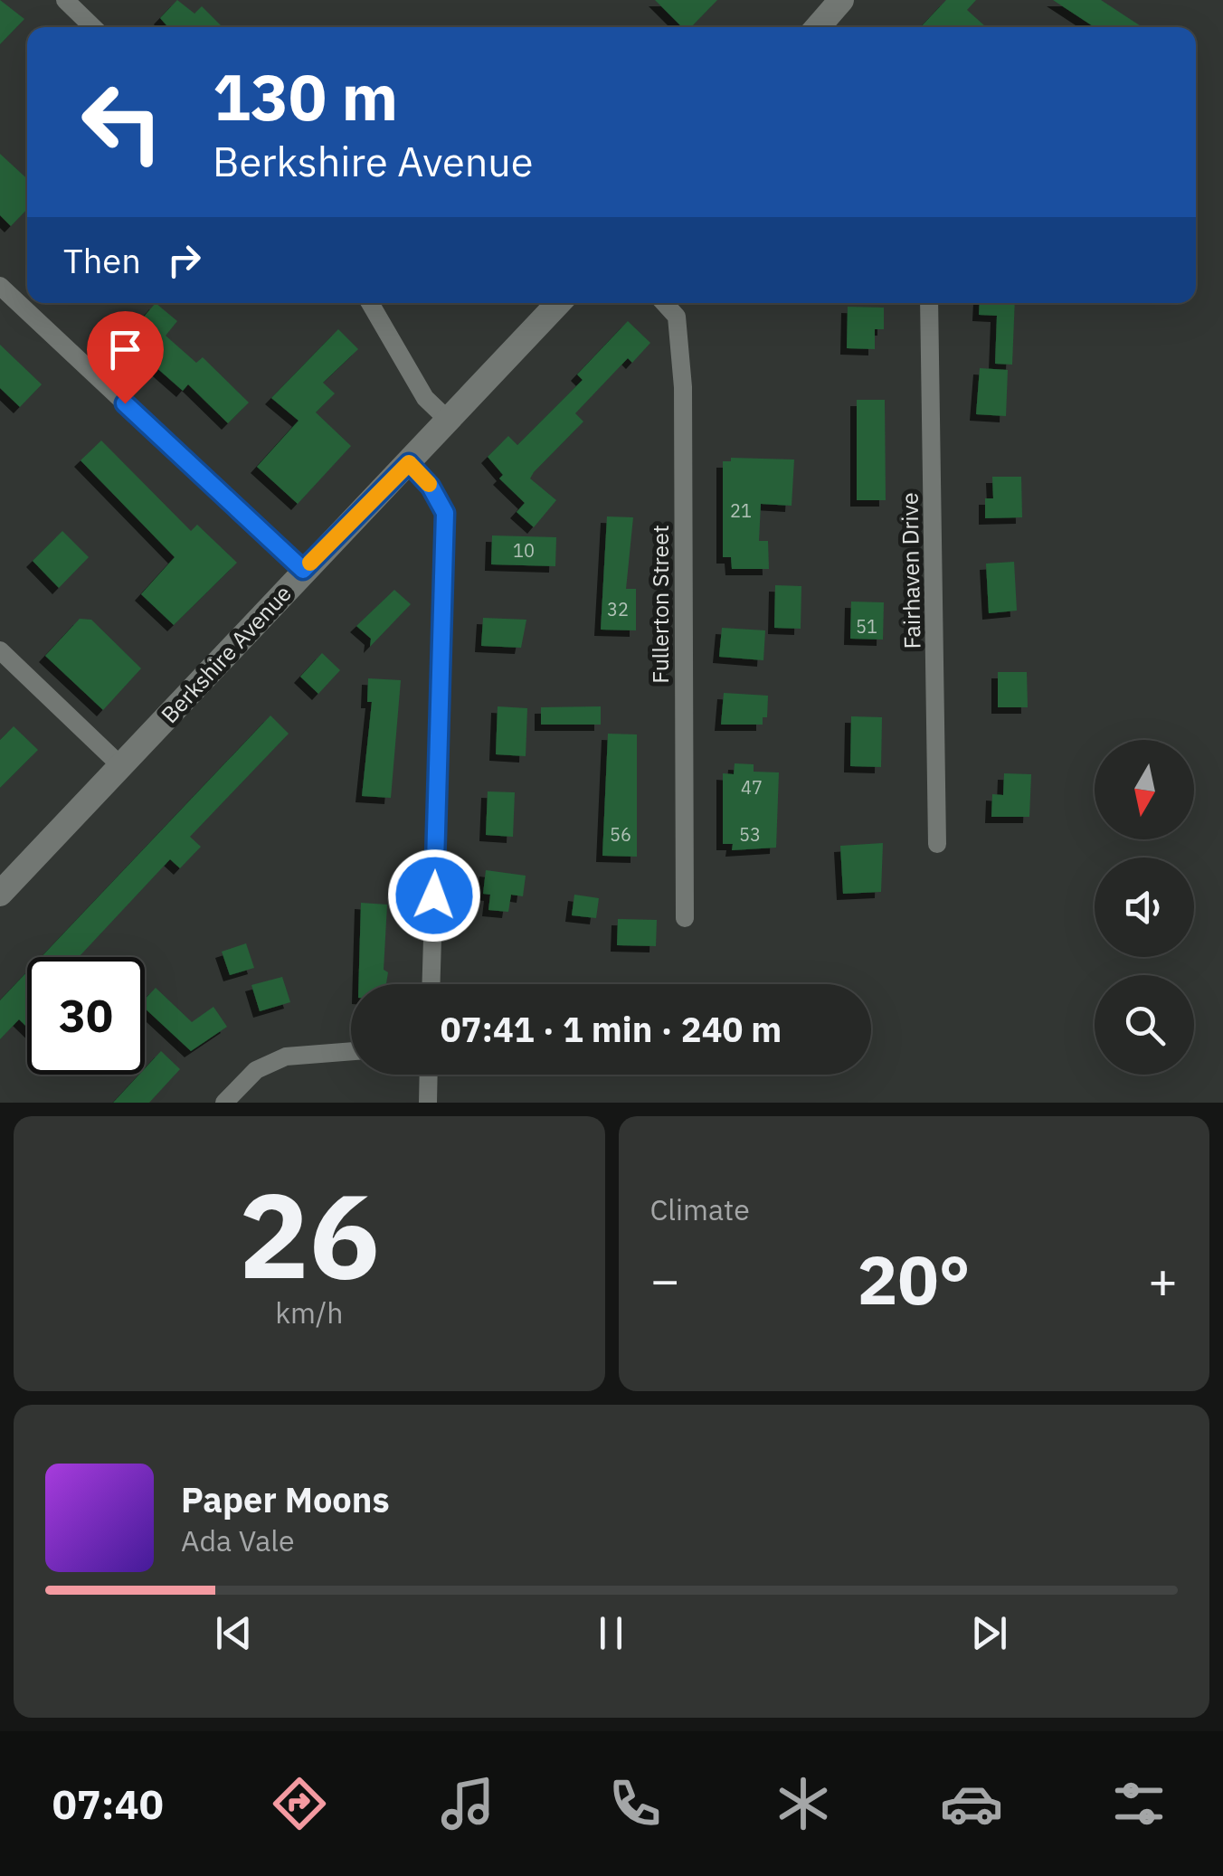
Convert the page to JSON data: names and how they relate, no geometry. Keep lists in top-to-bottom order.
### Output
{
  "streets": {
    "main road": ["Berkshire Avenue"],
    "street": ["Fairhaven Drive", "Fullerton Street"]
  },
  "house_numbers": [
    "21",
    "10",
    "32",
    "51",
    "47",
    "56",
    "53"
  ],
  "north": "bottom",
  "page": {
    "turn": ["130 m", "Berkshire Avenue"],
    "then": "Then",
    "limit": "30",
    "trip": "07:41 · 1 min · 240 m",
    "tile": [
      ["26", "km/h"],
      "Climate"
    ],
    "heat": ["−", "20°", "+"],
    "song": ["Paper Moons", "Ada Vale"],
    "tabs": "07:40"
  }
}
